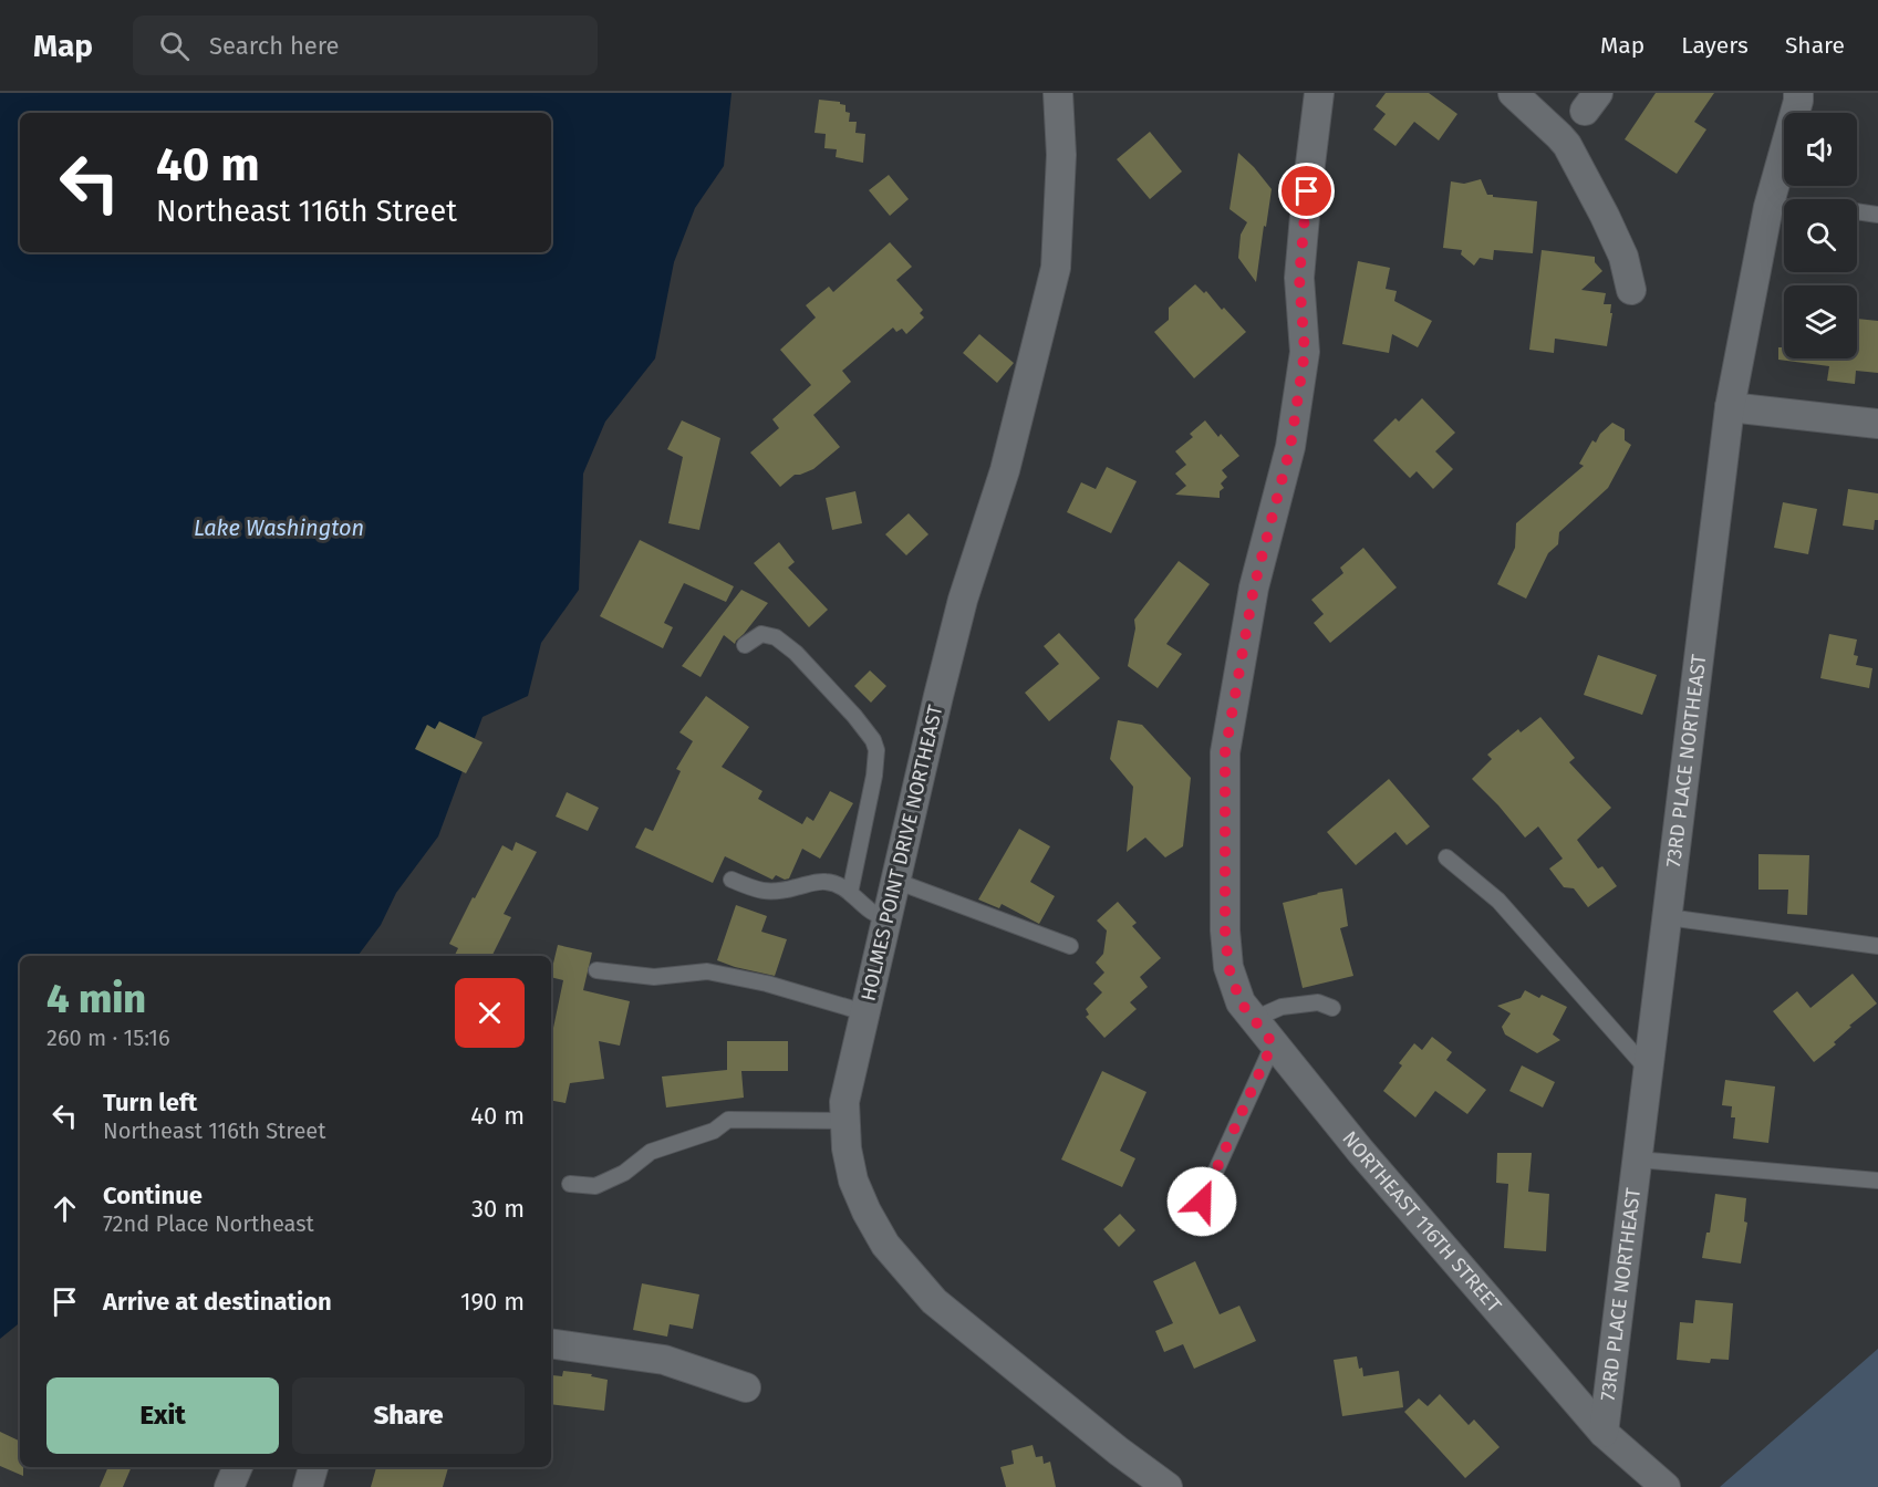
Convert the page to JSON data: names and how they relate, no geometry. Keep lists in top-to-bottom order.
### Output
{
  "streets": {
    "street": ["73RD PLACE NORTHEAST", "HOLMES POINT DRIVE NORTHEAST", "NORTHEAST 116TH STREET"]
  },
  "crossings": [
    ["73RD PLACE NORTHEAST", "NORTHEAST 116TH STREET"]
  ],
  "water": ["Lake Washington"],
  "page": {
    "header": "Map",
    "search": "Search here",
    "nav": ["Map", "Layers", "Share"],
    "turn": ["40 m", "Northeast 116th Street"],
    "heading": ["4 min", "260 m · 15:16"],
    "list": [
      {
        "name": "Turn left",
        "note": "Northeast 116th Street",
        "value": "40 m"
      },
      {
        "name": "Continue",
        "note": "72nd Place Northeast",
        "value": "30 m"
      },
      {
        "name": "Arrive at destination",
        "value": "190 m"
      }
    ],
    "buttons": ["Exit", "Share"]
  }
}
